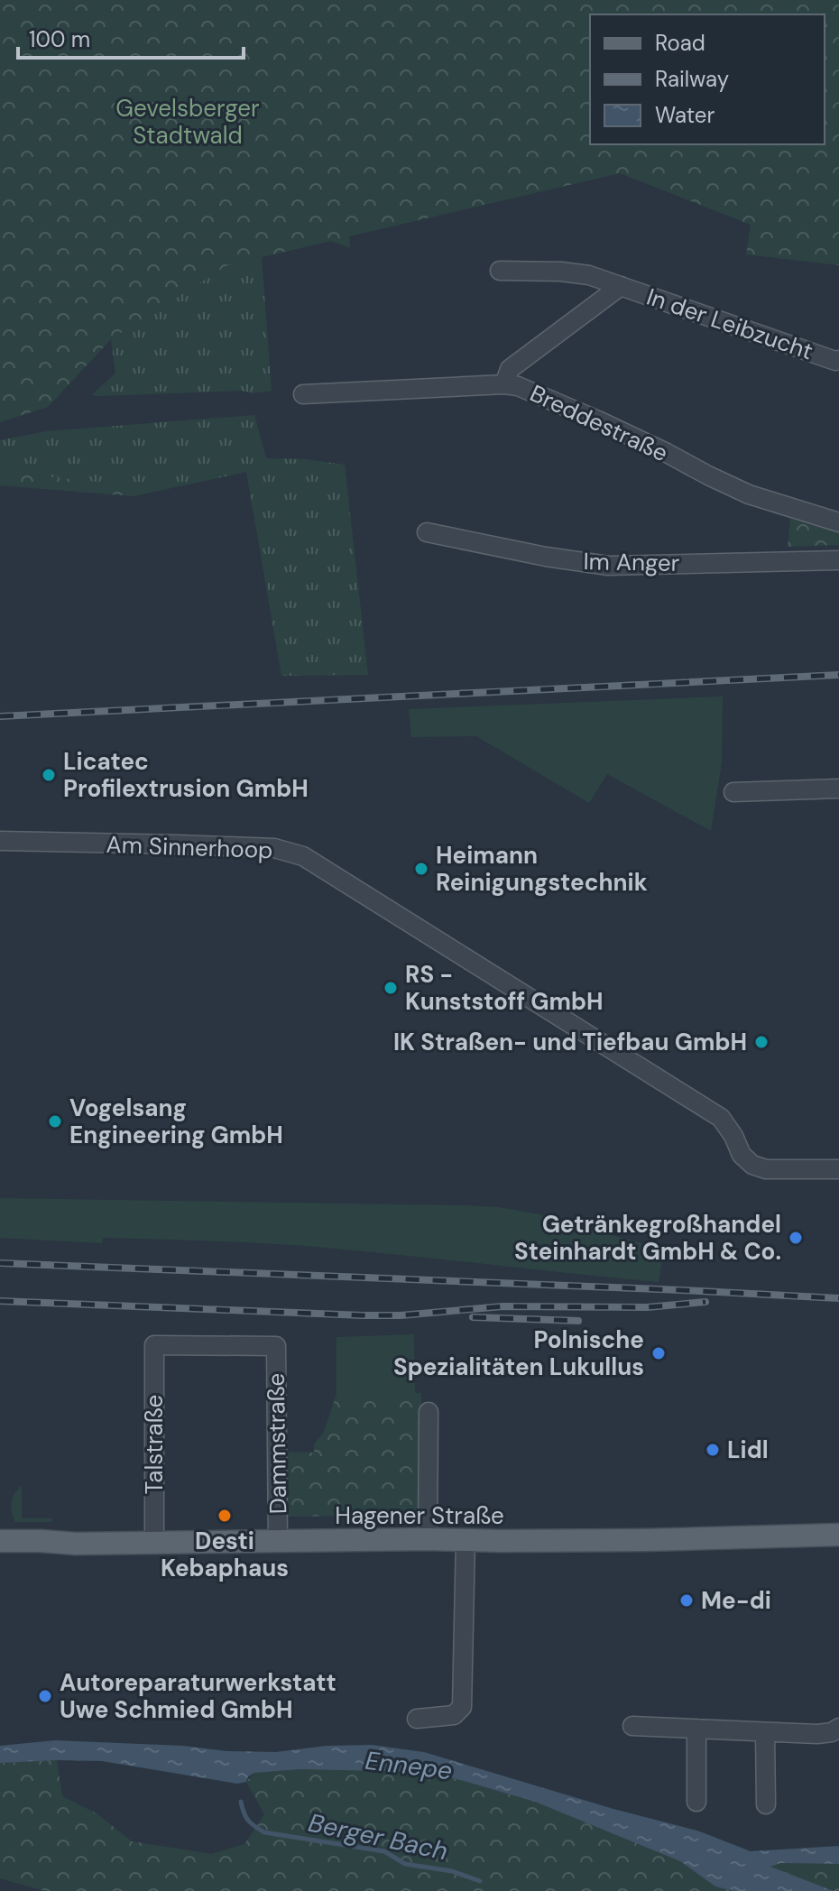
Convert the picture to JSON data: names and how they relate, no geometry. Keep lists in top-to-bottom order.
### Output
{
  "streets": {
    "main road": ["Hagener Straße"],
    "street": [
      "In der Leibzucht",
      "Breddestraße",
      "Im Anger",
      "Am Sinnerhoop",
      "Dammstraße",
      "Talstraße"
    ]
  },
  "crossings": [
    ["In der Leibzucht", "Breddestraße"],
    ["Dammstraße", "Talstraße"],
    ["Dammstraße", "Hagener Straße"],
    ["Talstraße", "Hagener Straße"]
  ],
  "water": ["Ennepe", "Berger Bach"],
  "parks": ["Gevelsberger Stadtwald"],
  "places": [
    "Licatec Profilextrusion GmbH",
    "Heimann Reinigungstechnik",
    "RS - Kunststoff GmbH",
    "IK Straßen- und Tiefbau GmbH",
    "Vogelsang Engineering GmbH",
    "Getränkegroßhandel Steinhardt GmbH & Co.",
    "Polnische Spezialitäten Lukullus",
    "Lidl",
    "Desti Kebaphaus",
    "Me-di",
    "Autoreparaturwerkstatt Uwe Schmied GmbH"
  ],
  "legend": ["Road", "Railway", "Water"],
  "scale_bar": "100 m"
}
